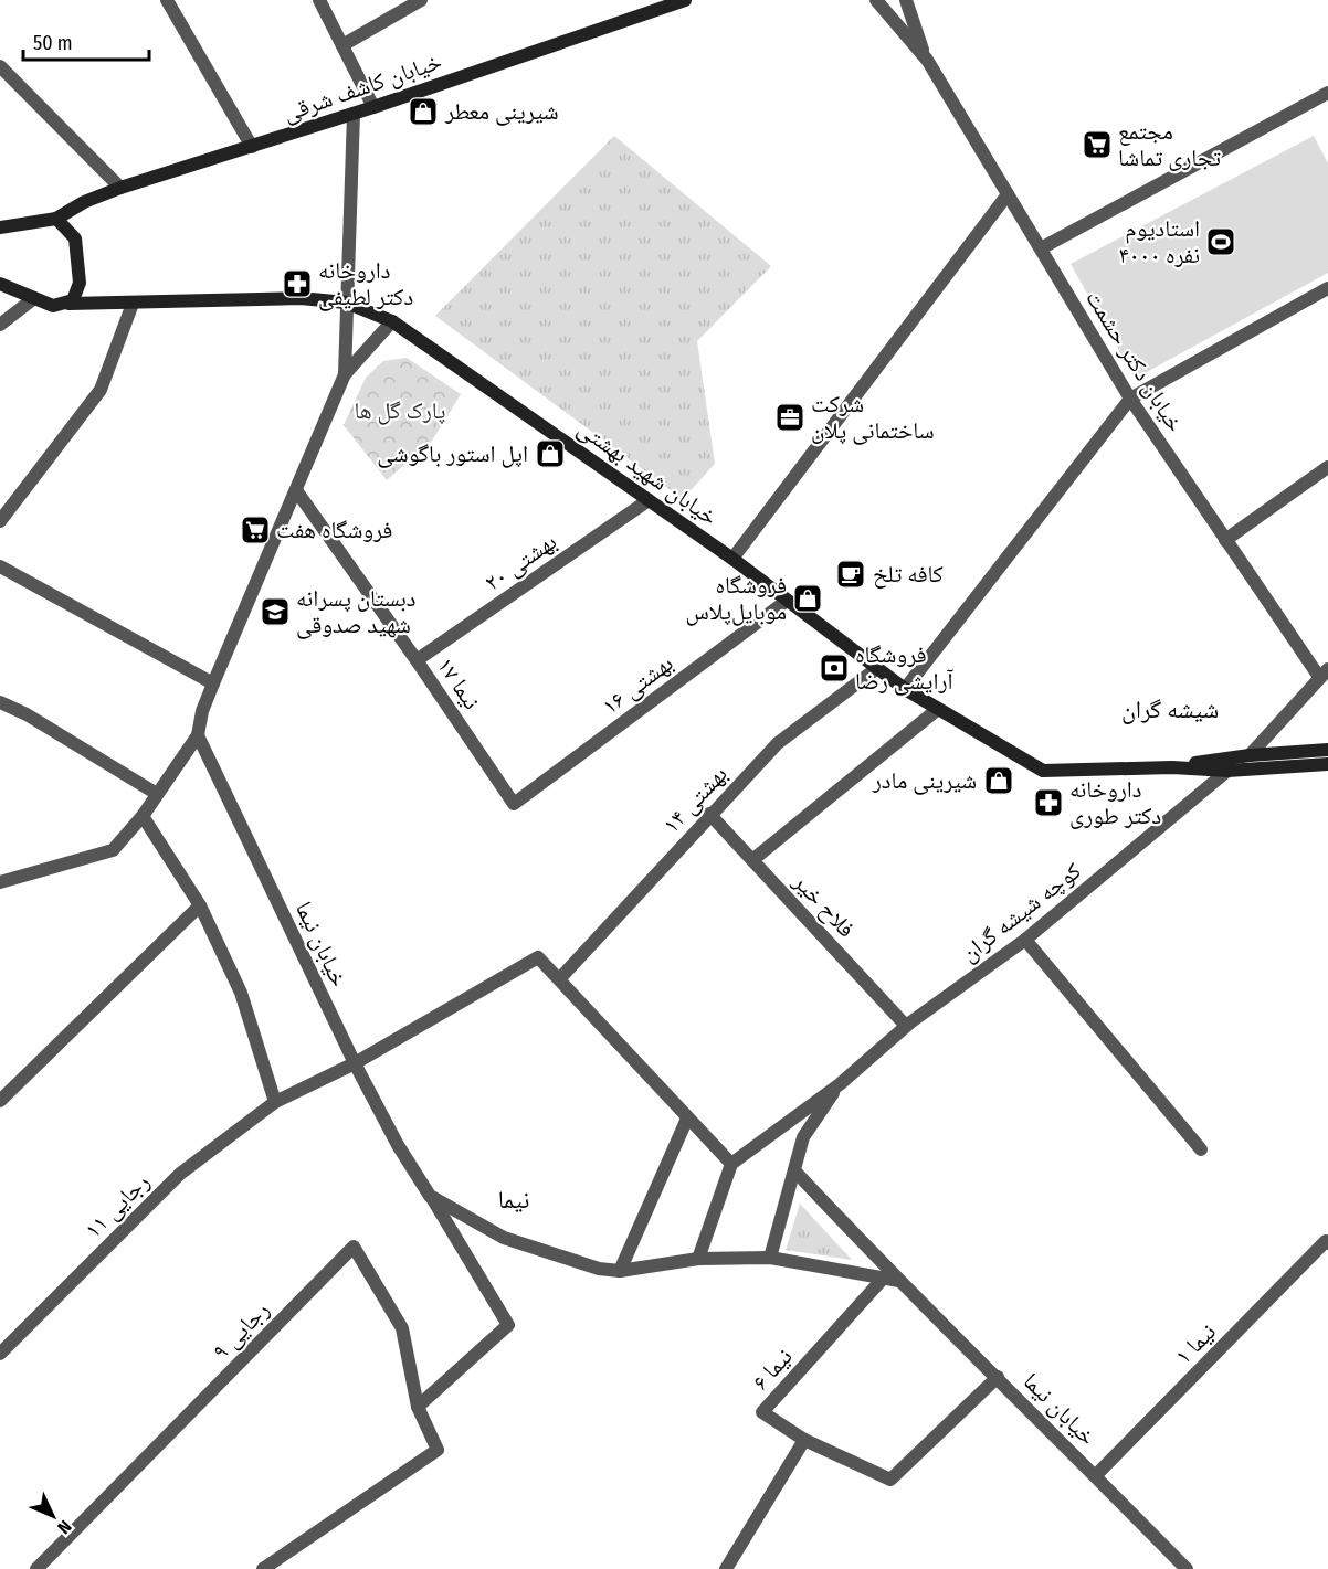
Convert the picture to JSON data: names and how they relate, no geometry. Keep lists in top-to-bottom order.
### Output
{
  "streets": {
    "main road": ["خیابان کاشف شرقی", "خیابان شهید بهشتی"],
    "street": [
      "خیابان دکتر حشمت",
      "بهشتی ۲۰",
      "نیما ۱۷",
      "بهشتی ۱۶",
      "بهشتی ۱۴",
      "فلاح خیر",
      "کوچه شیشه گران",
      "خیابان نیما",
      "رجایی ۱۱",
      "رجایی ۹",
      "نیما ۱",
      "نیما ۶"
    ]
  },
  "crossings": [
    ["خیابان شهید بهشتی", "بهشتی ۲۰"],
    ["خیابان شهید بهشتی", "بهشتی ۱۶"],
    ["خیابان شهید بهشتی", "بهشتی ۱۴"],
    ["خیابان شهید بهشتی", "کوچه شیشه گران"],
    ["بهشتی ۲۰", "نیما ۱۷"],
    ["نیما ۱۷", "بهشتی ۱۶"],
    ["بهشتی ۱۴", "فلاح خیر"],
    ["بهشتی ۱۴", "رجایی ۱۱"],
    ["فلاح خیر", "کوچه شیشه گران"],
    ["خیابان نیما", "رجایی ۱۱"],
    ["خیابان نیما", "نیما ۱"],
    ["خیابان نیما", "نیما ۶"]
  ],
  "districts": ["شیشه گران", "نیما"],
  "parks": ["پارک گل ها"],
  "places": {
    "shop": [
      "شیرینی معطر",
      "اپل استور باگوشی",
      "فروشگاه موبایل‌پلاس",
      "شیرینی مادر"
    ],
    "supermarket": ["مجتمع تجاری تماشا", "فروشگاه هفت"],
    "sports": ["استادیوم ۴۰۰۰ نفره"],
    "pharmacy": ["داروخانه دکتر لطیفی", "داروخانه دکتر طوری"],
    "office": ["شرکت ساختمانی پلان"],
    "cafe": ["کافه تلخ"],
    "school or university": ["دبستان پسرانه شهید صدوقی"],
    "bank": ["فروشگاه آرایشی رضا"]
  },
  "scale_bar": "50 m",
  "north": "bottom right"
}
